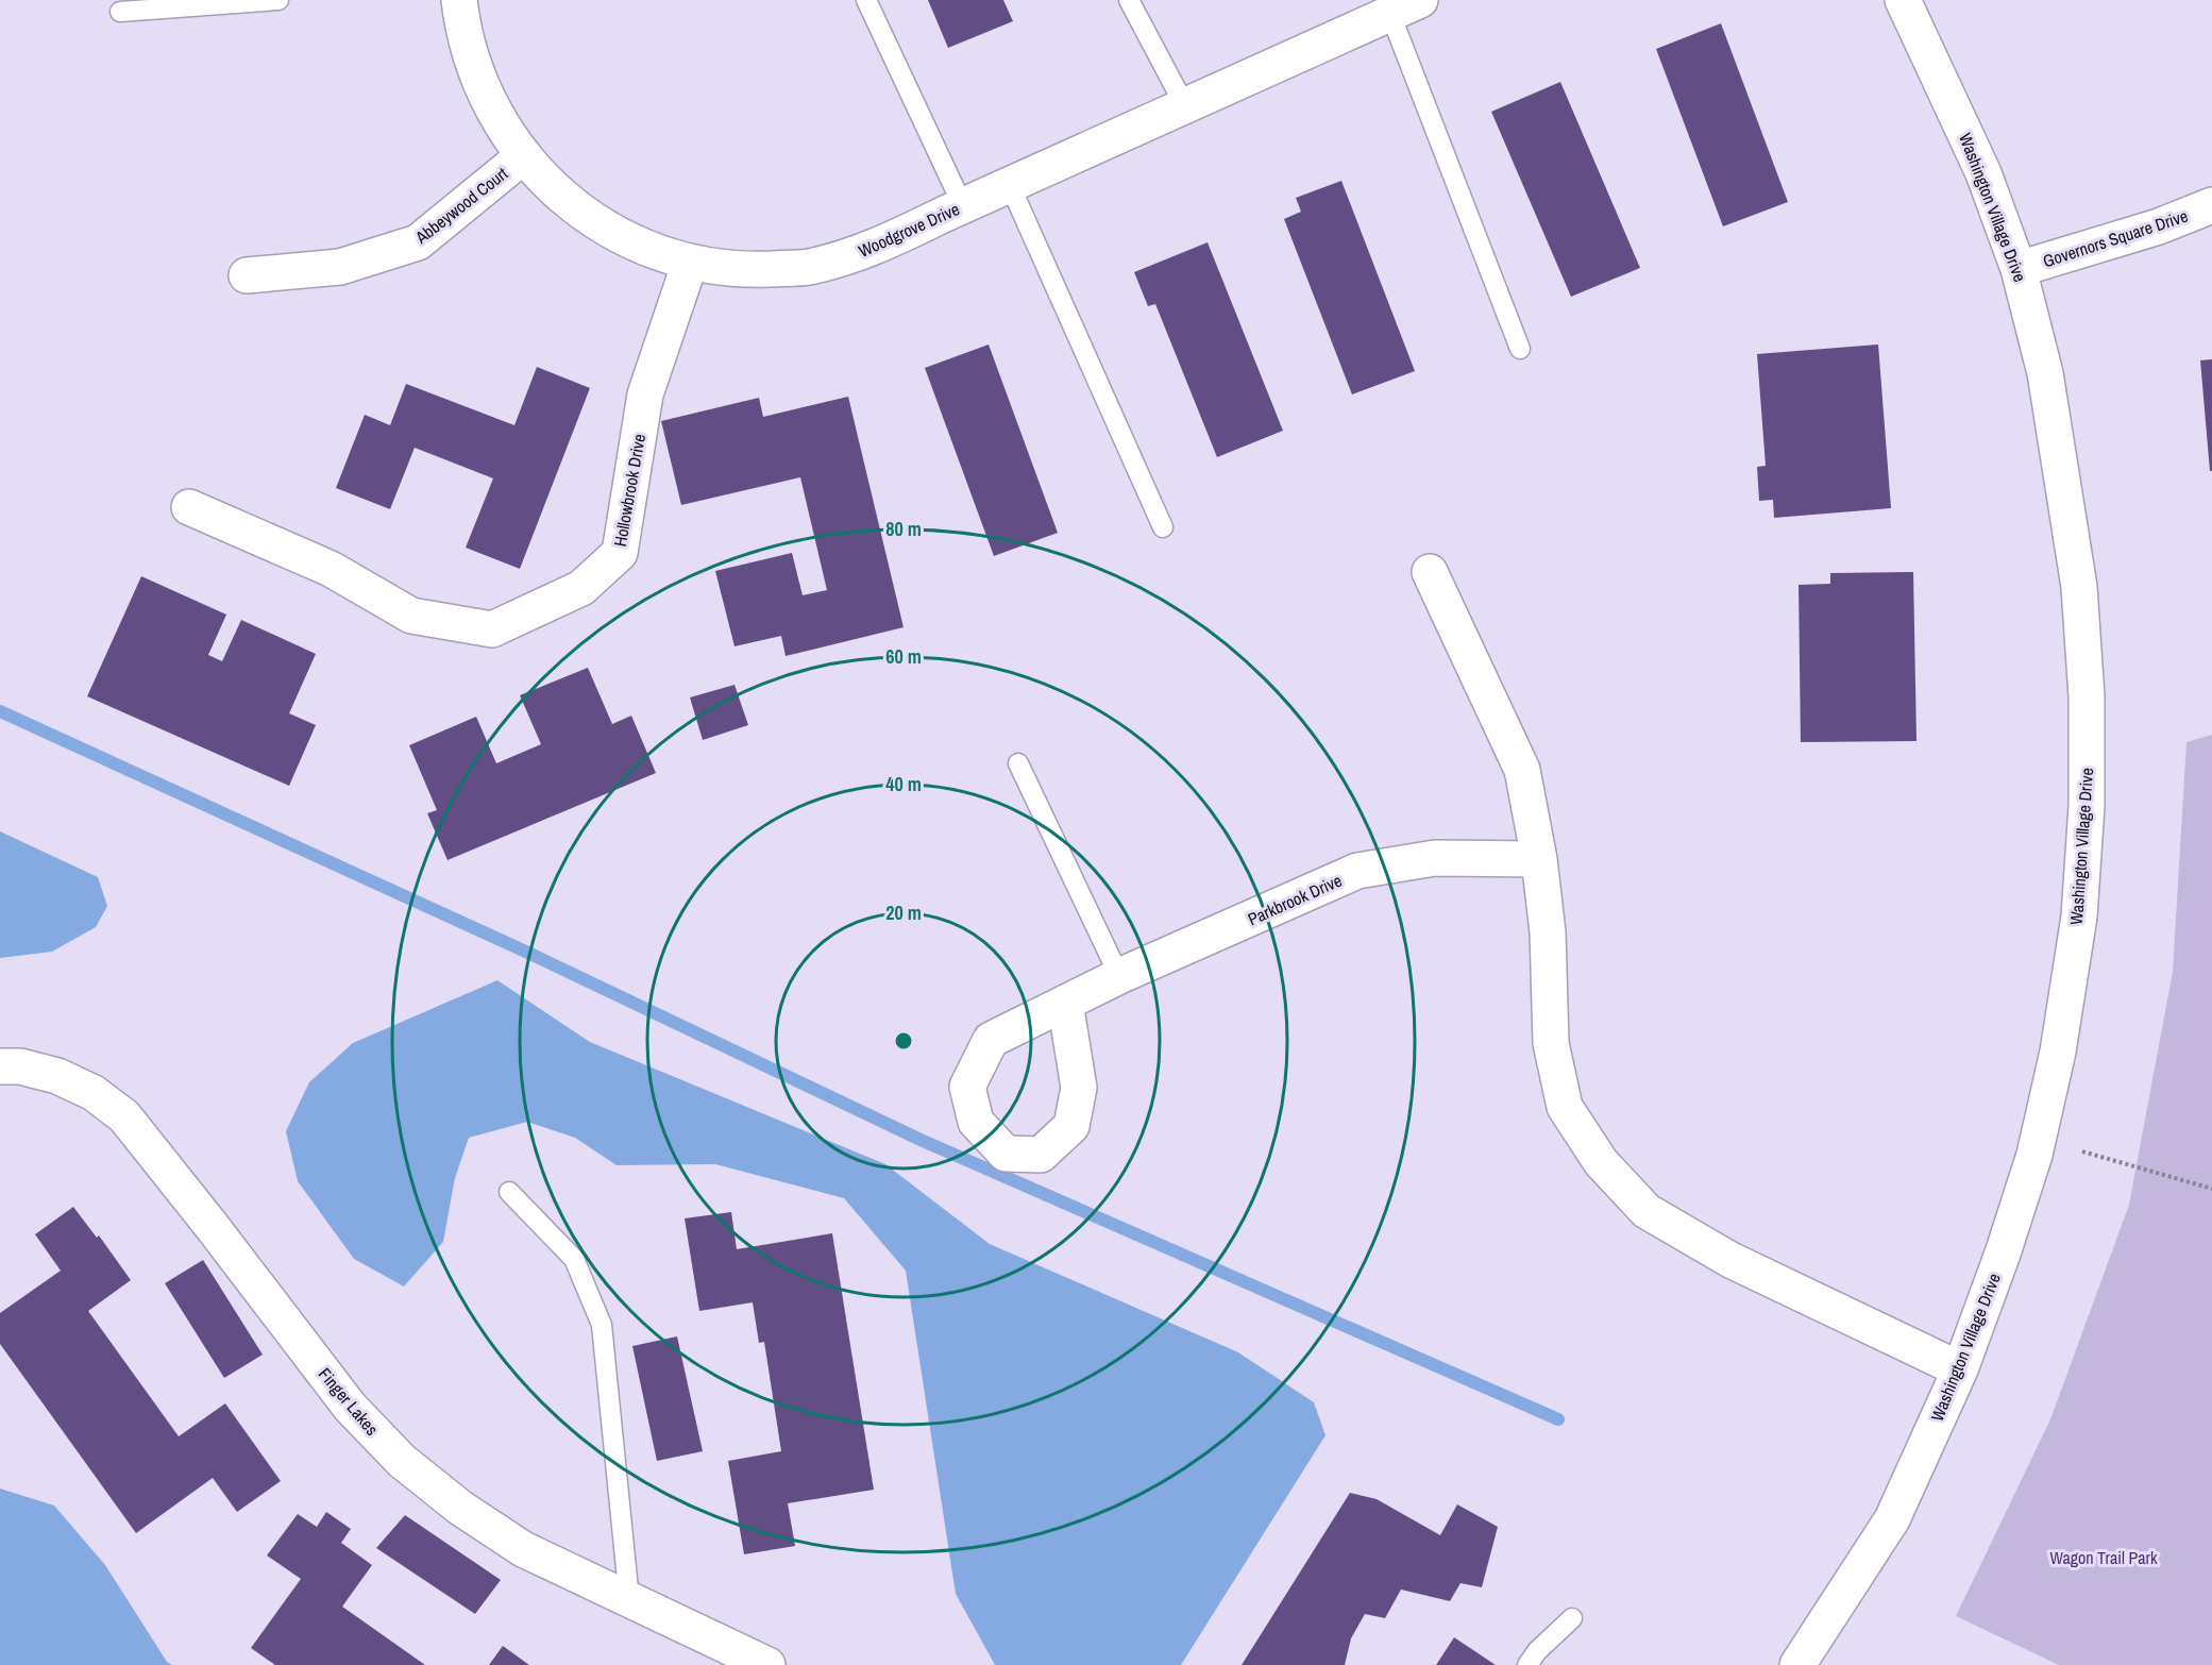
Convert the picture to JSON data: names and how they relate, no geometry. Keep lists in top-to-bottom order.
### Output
{
  "streets": {
    "street": [
      "Abbeywood Court",
      "Washington Village Drive",
      "Woodgrove Drive",
      "Governors Square Drive",
      "Hollowbrook Drive",
      "Parkbrook Drive",
      "Finger Lakes"
    ]
  },
  "crossings": [
    ["Abbeywood Court", "Woodgrove Drive"],
    ["Washington Village Drive", "Governors Square Drive"],
    ["Woodgrove Drive", "Hollowbrook Drive"]
  ],
  "parks": ["Wagon Trail Park"],
  "rings": [
    "80 m",
    "60 m",
    "40 m",
    "20 m"
  ]
}
